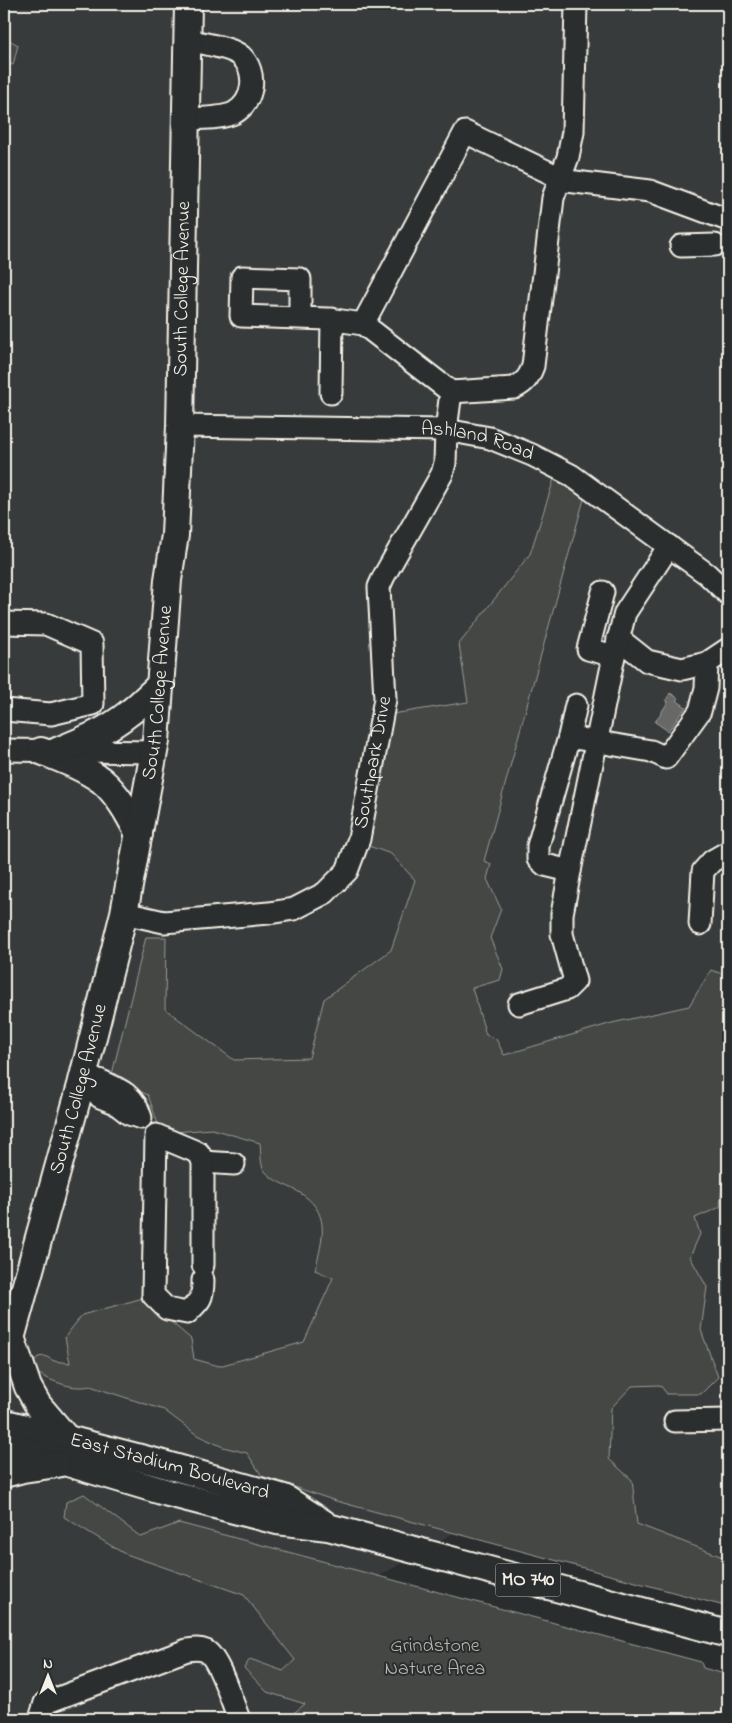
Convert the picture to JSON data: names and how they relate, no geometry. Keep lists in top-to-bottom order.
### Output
{
  "streets": {
    "main road": ["South College Avenue", "East Stadium Boulevard", "MO 740"],
    "street": ["Ashland Road", "Southpark Drive"]
  },
  "crossings": [
    ["South College Avenue", "Ashland Road"],
    ["South College Avenue", "Southpark Drive"],
    ["Ashland Road", "Southpark Drive"]
  ],
  "parks": ["Grindstone Nature Area"],
  "north": "top"
}
